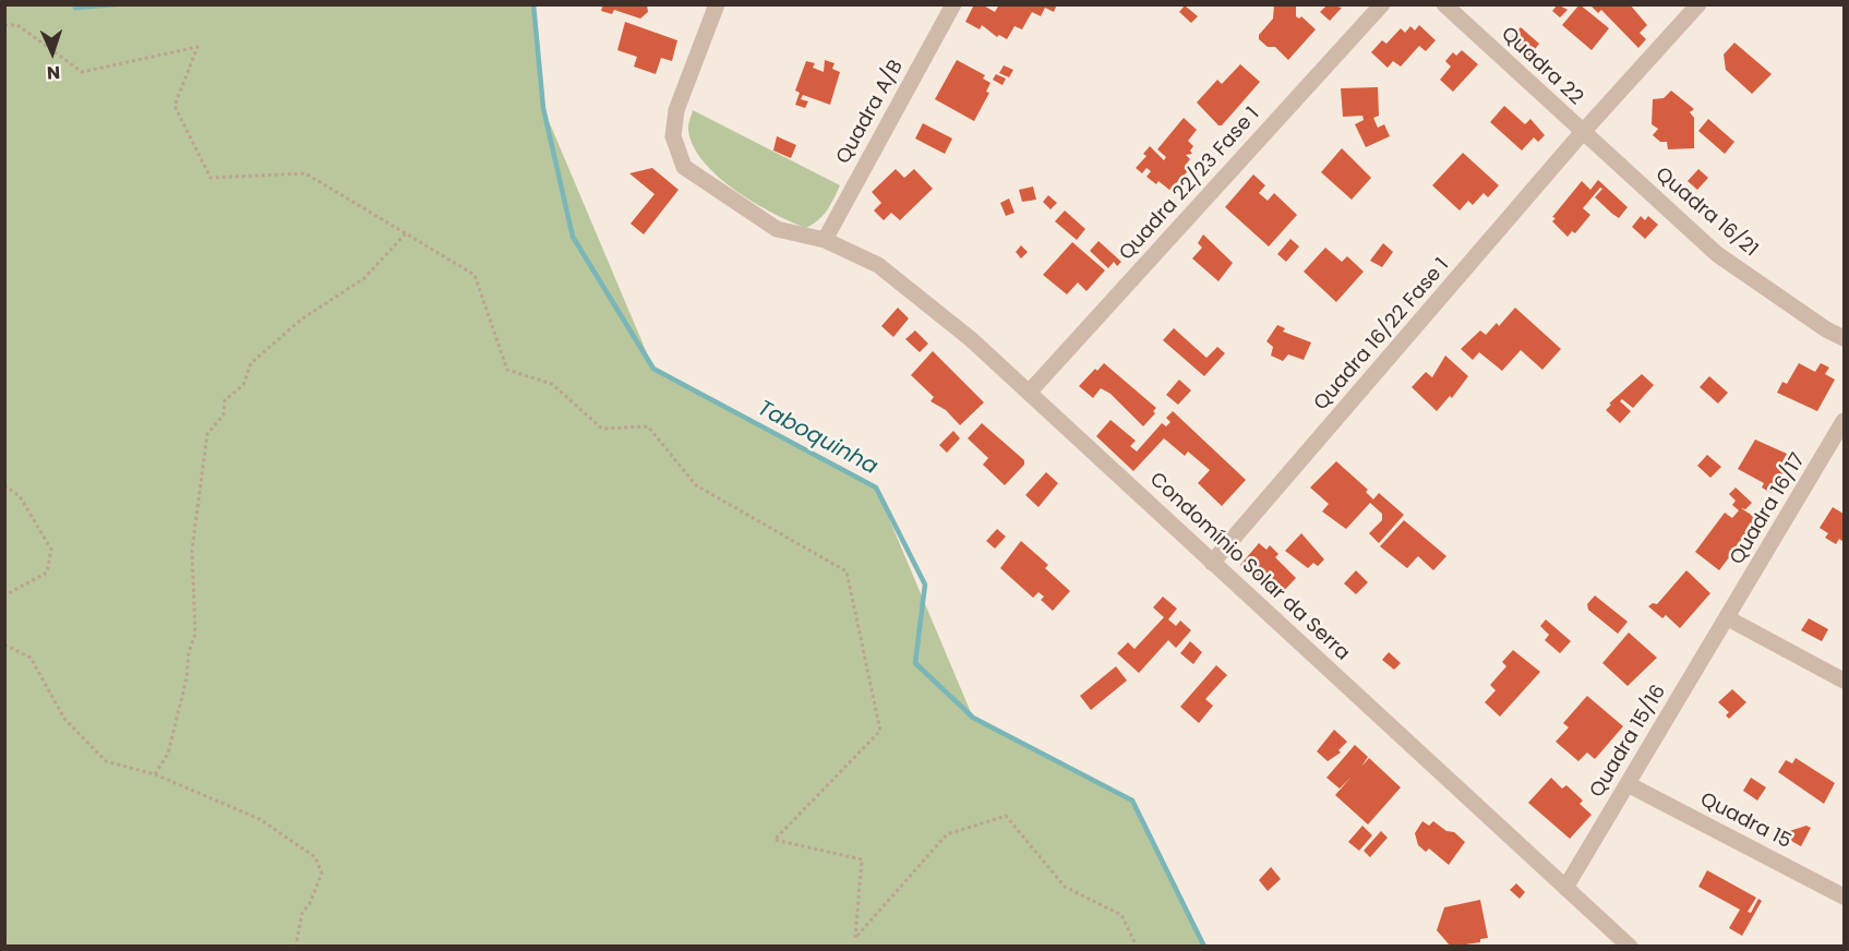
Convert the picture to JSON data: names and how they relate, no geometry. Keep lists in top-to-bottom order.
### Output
{
  "streets": {
    "street": [
      "Quadra 22",
      "Quadra A/B",
      "Quadra 22/23 Fase 1",
      "Quadra 16/21",
      "Quadra 16/22 Fase 1",
      "Quadra 16/17",
      "Condomínio Solar da Serra",
      "Quadra 15/16",
      "Quadra 15"
    ]
  },
  "crossings": [
    ["Quadra 22", "Quadra 16/21"],
    ["Quadra 22", "Quadra 16/22 Fase 1"],
    ["Quadra A/B", "Condomínio Solar da Serra"],
    ["Quadra 22/23 Fase 1", "Condomínio Solar da Serra"],
    ["Quadra 16/21", "Quadra 16/22 Fase 1"],
    ["Quadra 16/22 Fase 1", "Condomínio Solar da Serra"],
    ["Quadra 16/17", "Quadra 15/16"],
    ["Condomínio Solar da Serra", "Quadra 15/16"],
    ["Quadra 15/16", "Quadra 15"]
  ],
  "water": ["Taboquinha"],
  "north": "bottom"
}
